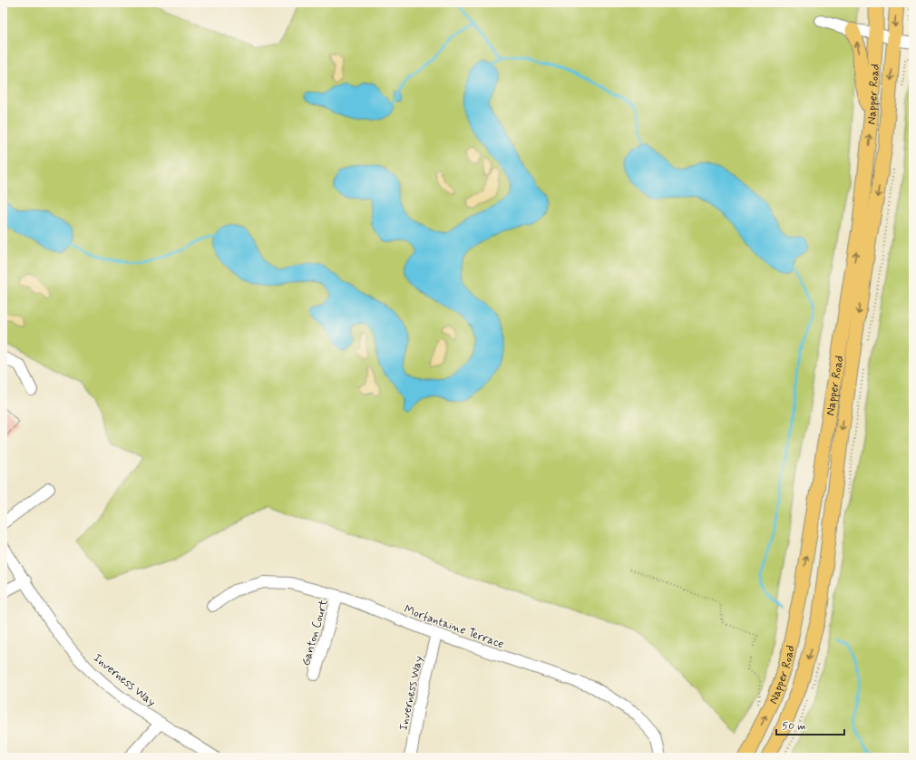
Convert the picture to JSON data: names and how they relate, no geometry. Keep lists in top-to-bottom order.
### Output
{
  "streets": {
    "main road": ["Napper Road"],
    "street": ["Morfantaine Terrace", "Ganton Court", "Inverness Way"]
  },
  "crossings": [
    ["Morfantaine Terrace", "Ganton Court"],
    ["Morfantaine Terrace", "Inverness Way"]
  ],
  "scale_bar": "50 m"
}
